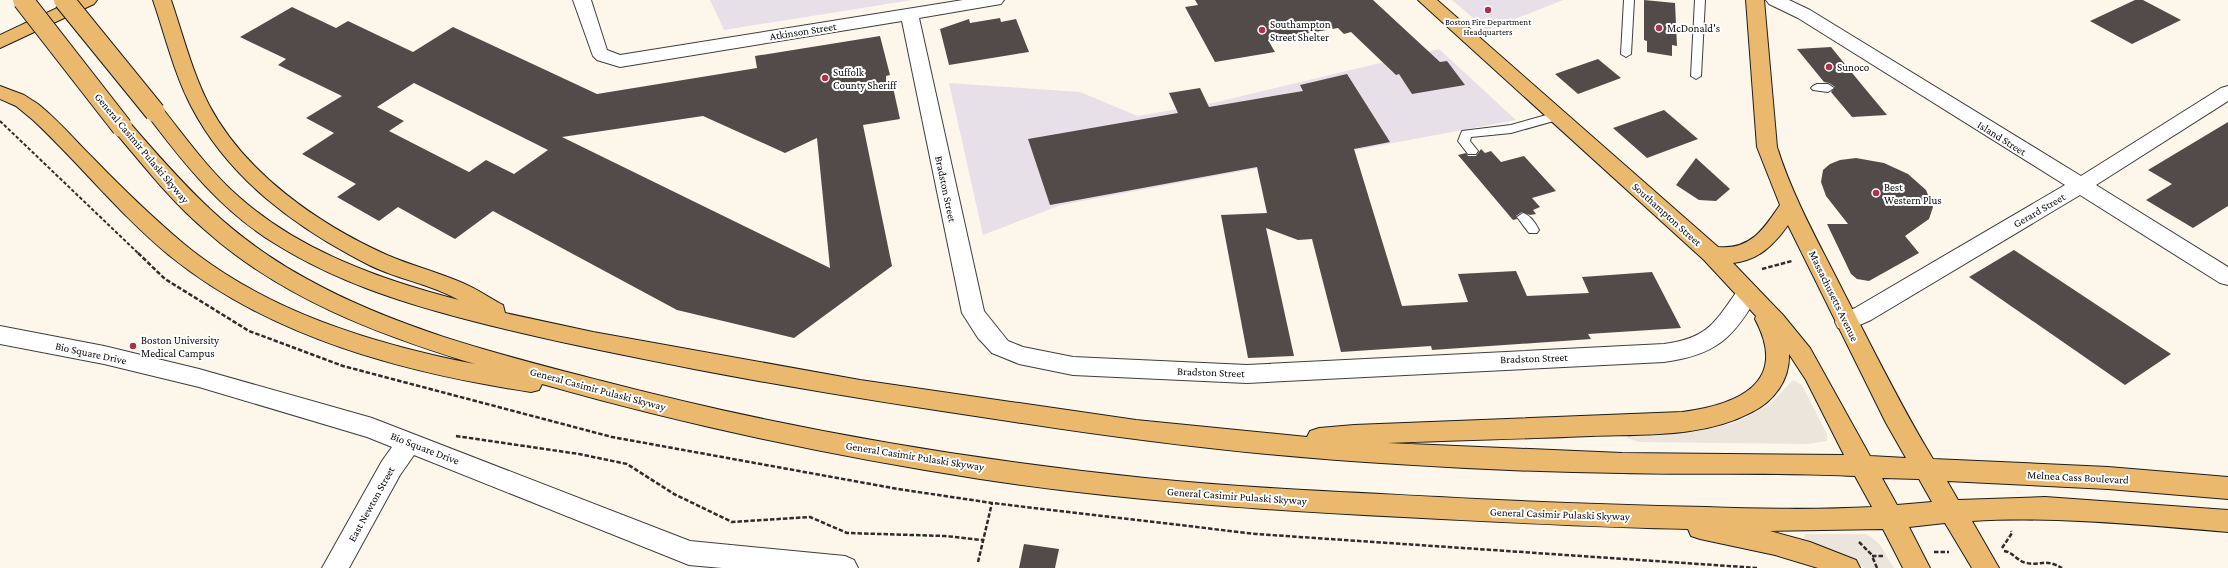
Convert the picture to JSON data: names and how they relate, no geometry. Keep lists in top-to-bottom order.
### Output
{
  "streets": {
    "main road": [
      "General Casimir Pulaski Skyway",
      "Southampton Street",
      "Massachusetts Avenue",
      "Melnea Cass Boulevard"
    ],
    "street": [
      "Atkinson Street",
      "Island Street",
      "Bradston Street",
      "Gerard Street",
      "Bio Square Drive",
      "East Newton Street"
    ]
  },
  "crossings": [
    ["Atkinson Street", "Bradston Street"],
    ["Island Street", "Gerard Street"],
    ["General Casimir Pulaski Skyway", "Massachusetts Avenue"],
    ["Bradston Street", "Southampton Street"],
    ["Gerard Street", "Massachusetts Avenue"],
    ["Massachusetts Avenue", "Melnea Cass Boulevard"],
    ["Bio Square Drive", "East Newton Street"]
  ],
  "places": [
    "Boston Fire Department Headquarters",
    "McDonald's",
    "Southampton Street Shelter",
    "Sunoco",
    "Suffolk County Sheriff",
    "Best Western Plus",
    "Boston University Medical Campus"
  ]
}
